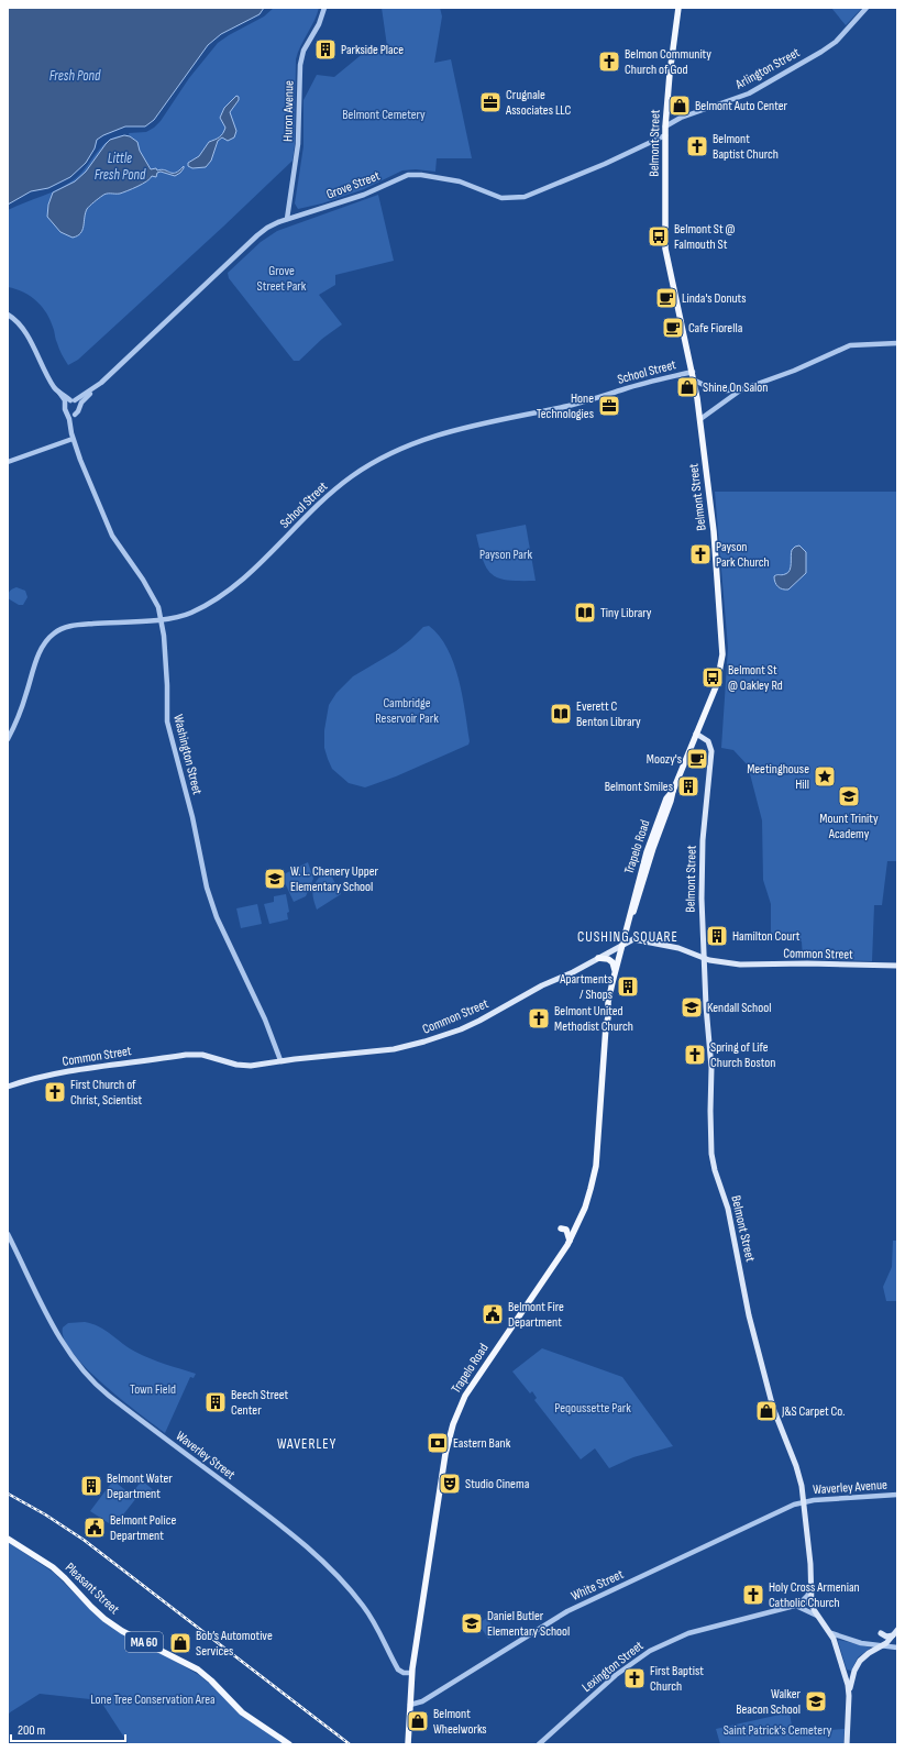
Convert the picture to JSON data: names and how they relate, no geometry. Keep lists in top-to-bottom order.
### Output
{
  "streets": {
    "main road": [
      "Belmont Street",
      "Trapelo Road",
      "Common Street",
      "Pleasant Street",
      "MA 60"
    ],
    "street": [
      "Arlington Street",
      "Huron Avenue",
      "Grove Street",
      "School Street",
      "Washington Street",
      "Waverley Street",
      "Waverley Avenue",
      "White Street",
      "Lexington Street"
    ]
  },
  "crossings": [
    ["Arlington Street", "Belmont Street"],
    ["Huron Avenue", "Grove Street"],
    ["Belmont Street", "Grove Street"],
    ["Belmont Street", "School Street"],
    ["Belmont Street", "Trapelo Road"],
    ["Belmont Street", "Common Street"],
    ["Belmont Street", "Waverley Avenue"],
    ["Belmont Street", "White Street"],
    ["Belmont Street", "Lexington Street"],
    ["Grove Street", "Washington Street"],
    ["School Street", "Washington Street"],
    ["Washington Street", "Common Street"],
    ["Trapelo Road", "Common Street"],
    ["Trapelo Road", "Waverley Street"],
    ["Trapelo Road", "White Street"],
    ["Waverley Avenue", "White Street"]
  ],
  "districts": ["CUSHING SQUARE", "WAVERLEY"],
  "water": ["Fresh Pond", "Little Fresh Pond"],
  "parks": [
    "Belmont Cemetery",
    "Grove Street Park",
    "Payson Park",
    "Cambridge Reservoir Park",
    "Town Field",
    "Peqoussette Park",
    "Lone Tree Conservation Area",
    "Saint Patrick's Cemetery"
  ],
  "places": {
    "building": [
      "Parkside Place",
      "Belmont Smiles",
      "Hamilton Court",
      "Apartments / Shops",
      "Beech Street Center",
      "Belmont Water Department"
    ],
    "church": [
      "Belmon Community Church of God",
      "Belmont Baptist Church",
      "Payson Park Church",
      "Belmont United Methodist Church",
      "Spring of Life Church Boston",
      "First Church of Christ, Scientist",
      "Holy Cross Armenian Catholic Church",
      "First Baptist Church"
    ],
    "office": ["Crugnale Associates LLC", "Hone Technologies"],
    "shop": [
      "Belmont Auto Center",
      "Shine On Salon",
      "J&S Carpet Co.",
      "Bob’s Automotive Services",
      "Belmont Wheelworks"
    ],
    "bus stop": ["Belmont St @ Falmouth St", "Belmont St @ Oakley Rd"],
    "cafe": ["Linda's Donuts", "Cafe Fiorella", "Moozy's"],
    "library": ["Tiny Library", "Everett C Benton Library"],
    "place": ["Meetinghouse Hill"],
    "school or university": [
      "Mount Trinity Academy",
      "W. L. Chenery Upper Elementary School",
      "Kendall School",
      "Daniel Butler Elementary School",
      "Walker Beacon School"
    ],
    "public building": ["Belmont Fire Department", "Belmont Police Department"],
    "bank": ["Eastern Bank"],
    "theatre": ["Studio Cinema"]
  },
  "scale_bar": "200 m"
}
